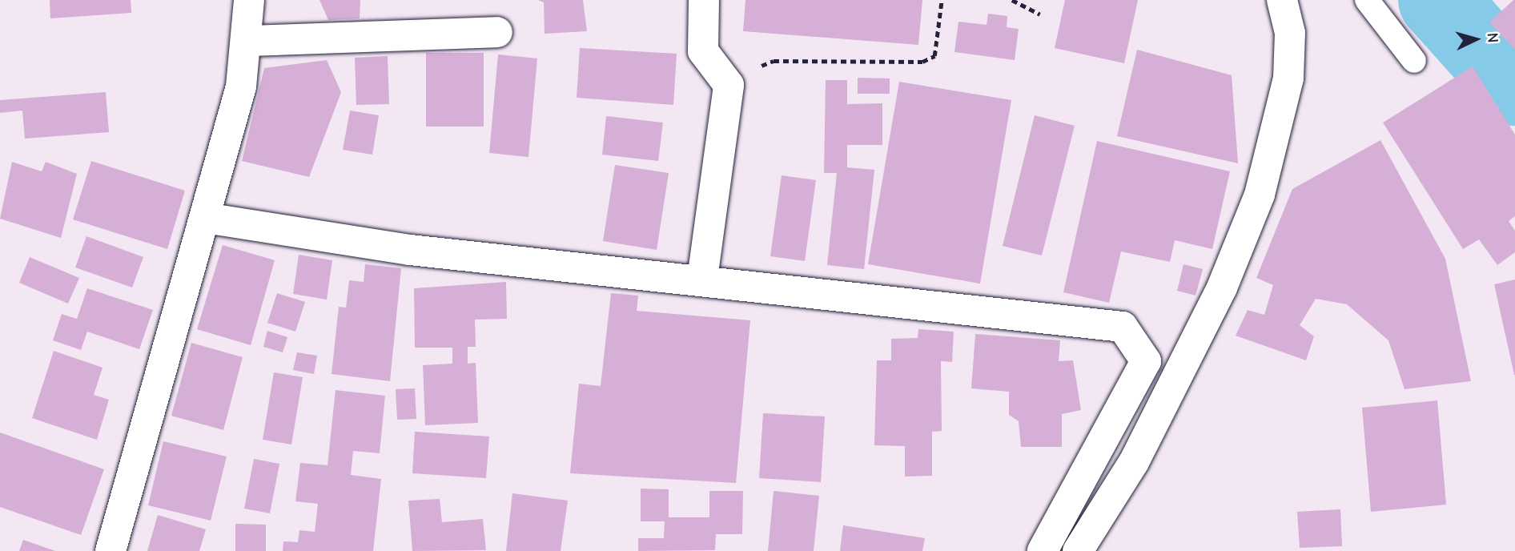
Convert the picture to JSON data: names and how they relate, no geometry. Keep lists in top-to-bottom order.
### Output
{
  "north": "right"
}
